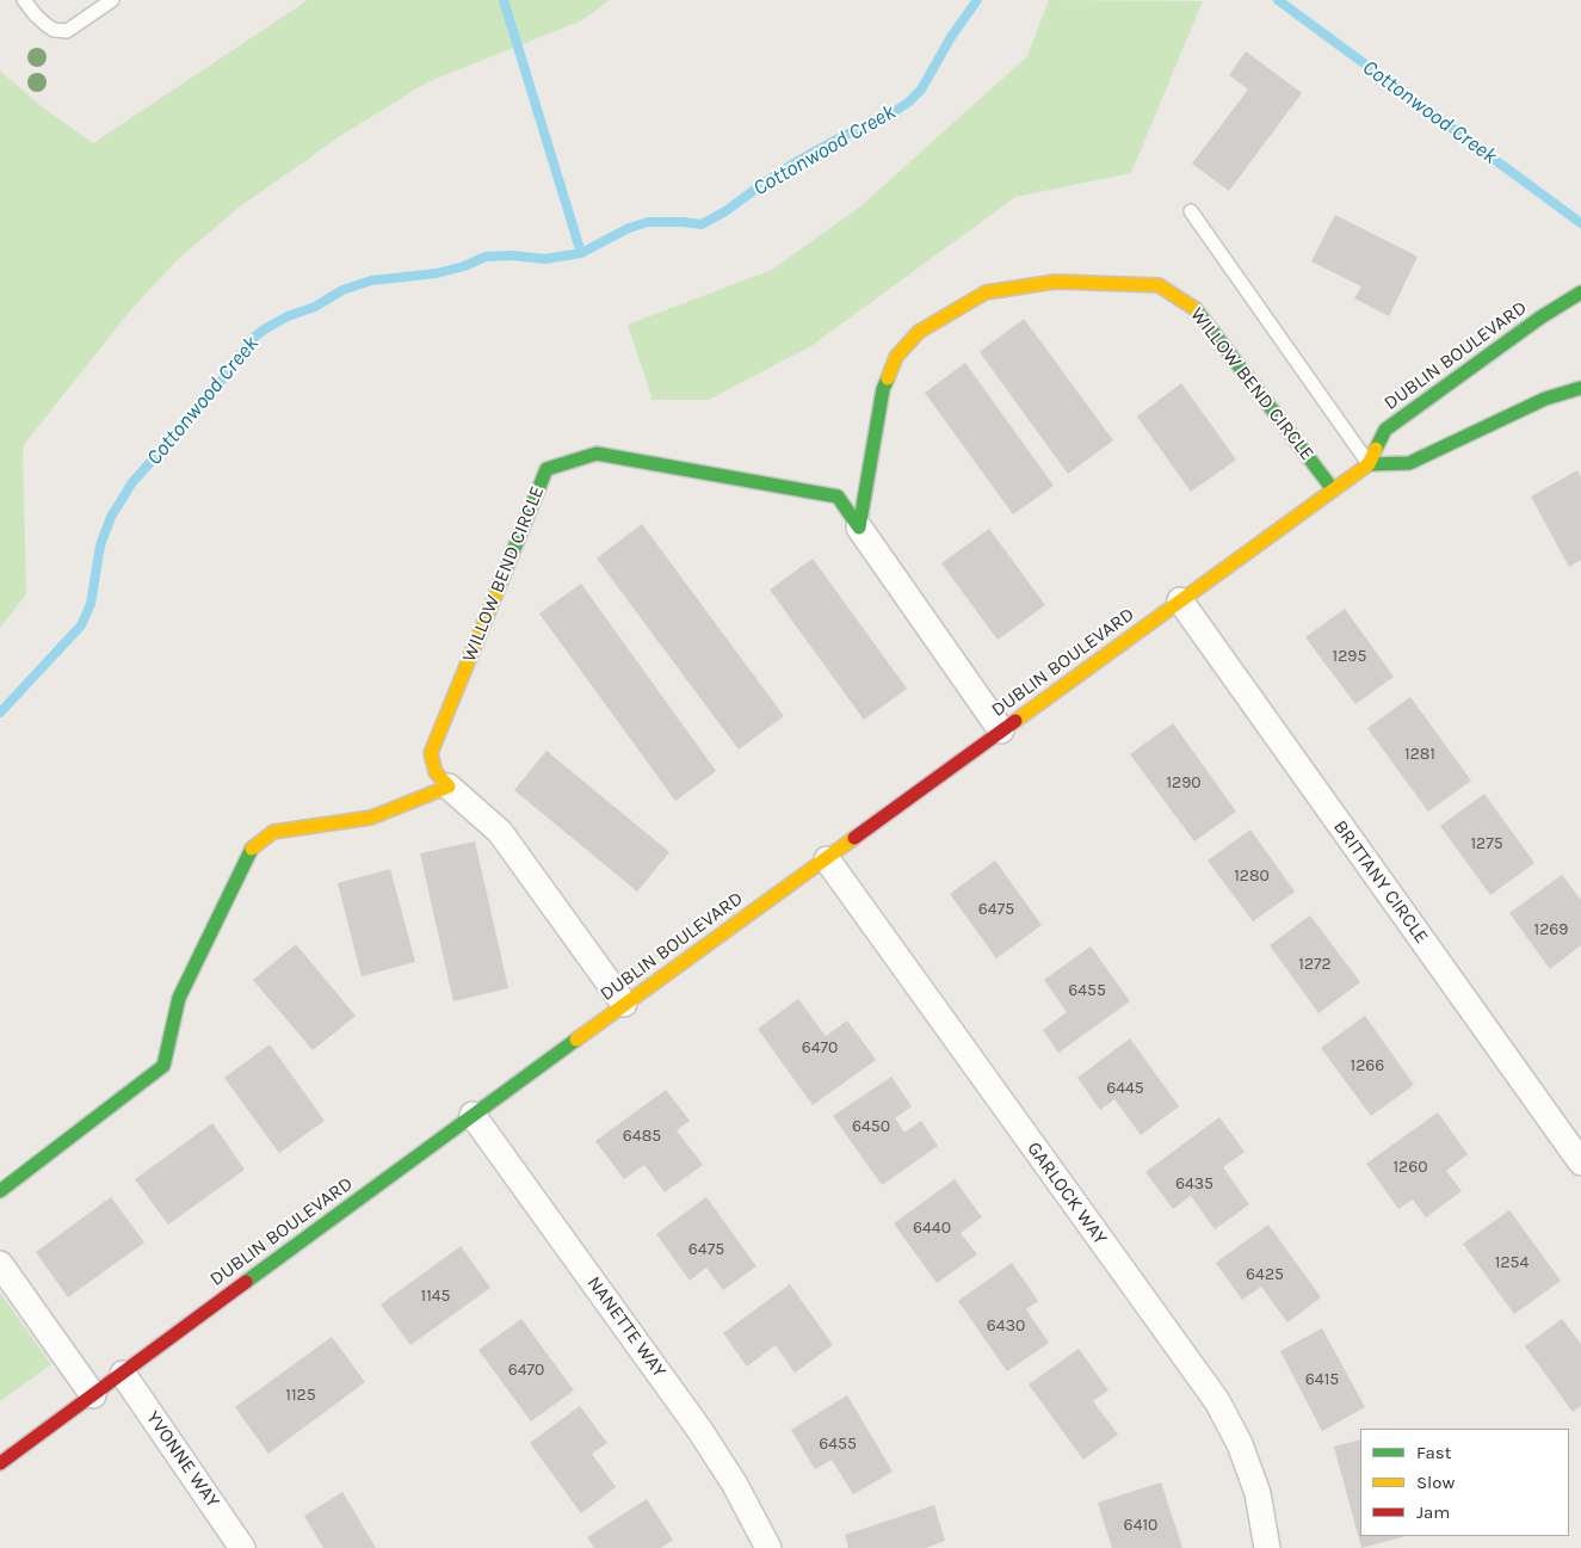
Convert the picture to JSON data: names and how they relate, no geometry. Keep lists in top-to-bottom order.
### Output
{
  "streets": {
    "main road": ["DUBLIN BOULEVARD", "WILLOW BEND CIRCLE"],
    "street": [
      "BRITTANY CIRCLE",
      "GARLOCK WAY",
      "NANETTE WAY",
      "YVONNE WAY"
    ]
  },
  "crossings": [
    ["DUBLIN BOULEVARD", "WILLOW BEND CIRCLE"],
    ["DUBLIN BOULEVARD", "BRITTANY CIRCLE"],
    ["DUBLIN BOULEVARD", "GARLOCK WAY"],
    ["DUBLIN BOULEVARD", "NANETTE WAY"],
    ["DUBLIN BOULEVARD", "YVONNE WAY"]
  ],
  "water": ["Cottonwood Creek"],
  "house_numbers": [
    "1295",
    "1281",
    "1290",
    "1275",
    "1280",
    "6475",
    "1269",
    "1272",
    "6455",
    "6470",
    "1266",
    "6445",
    "6450",
    "6485",
    "1260",
    "6435",
    "6440",
    "6475",
    "1254",
    "6425",
    "1145",
    "6430",
    "6470",
    "6415",
    "1125",
    "6455",
    "6410"
  ],
  "legend": ["Fast", "Slow", "Jam"]
}
